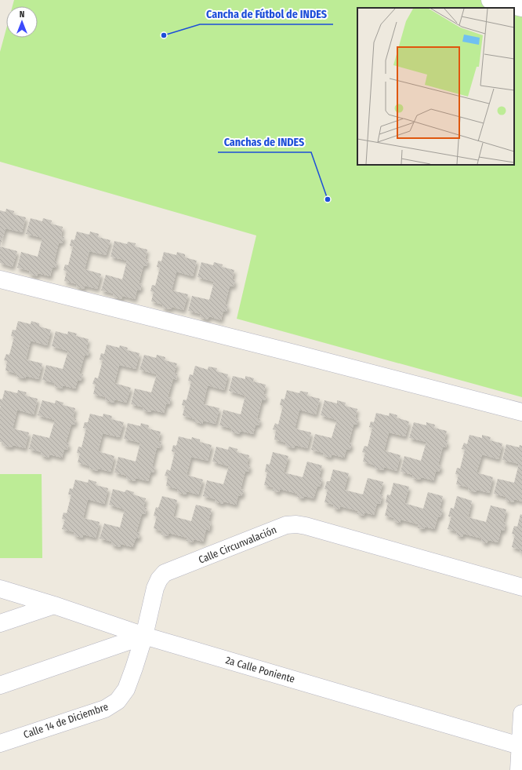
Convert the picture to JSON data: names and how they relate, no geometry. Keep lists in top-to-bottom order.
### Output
{
  "streets": {
    "street": ["Calle Circunvalación", "2a Calle Poniente", "Calle 14 de Diciembre"]
  },
  "crossings": [
    ["Calle Circunvalación", "2a Calle Poniente"],
    ["Calle Circunvalación", "Calle 14 de Diciembre"],
    ["2a Calle Poniente", "Calle 14 de Diciembre"]
  ],
  "places": ["Cancha de Fútbol de INDES", "Canchas de INDES"],
  "north": "top"
}
